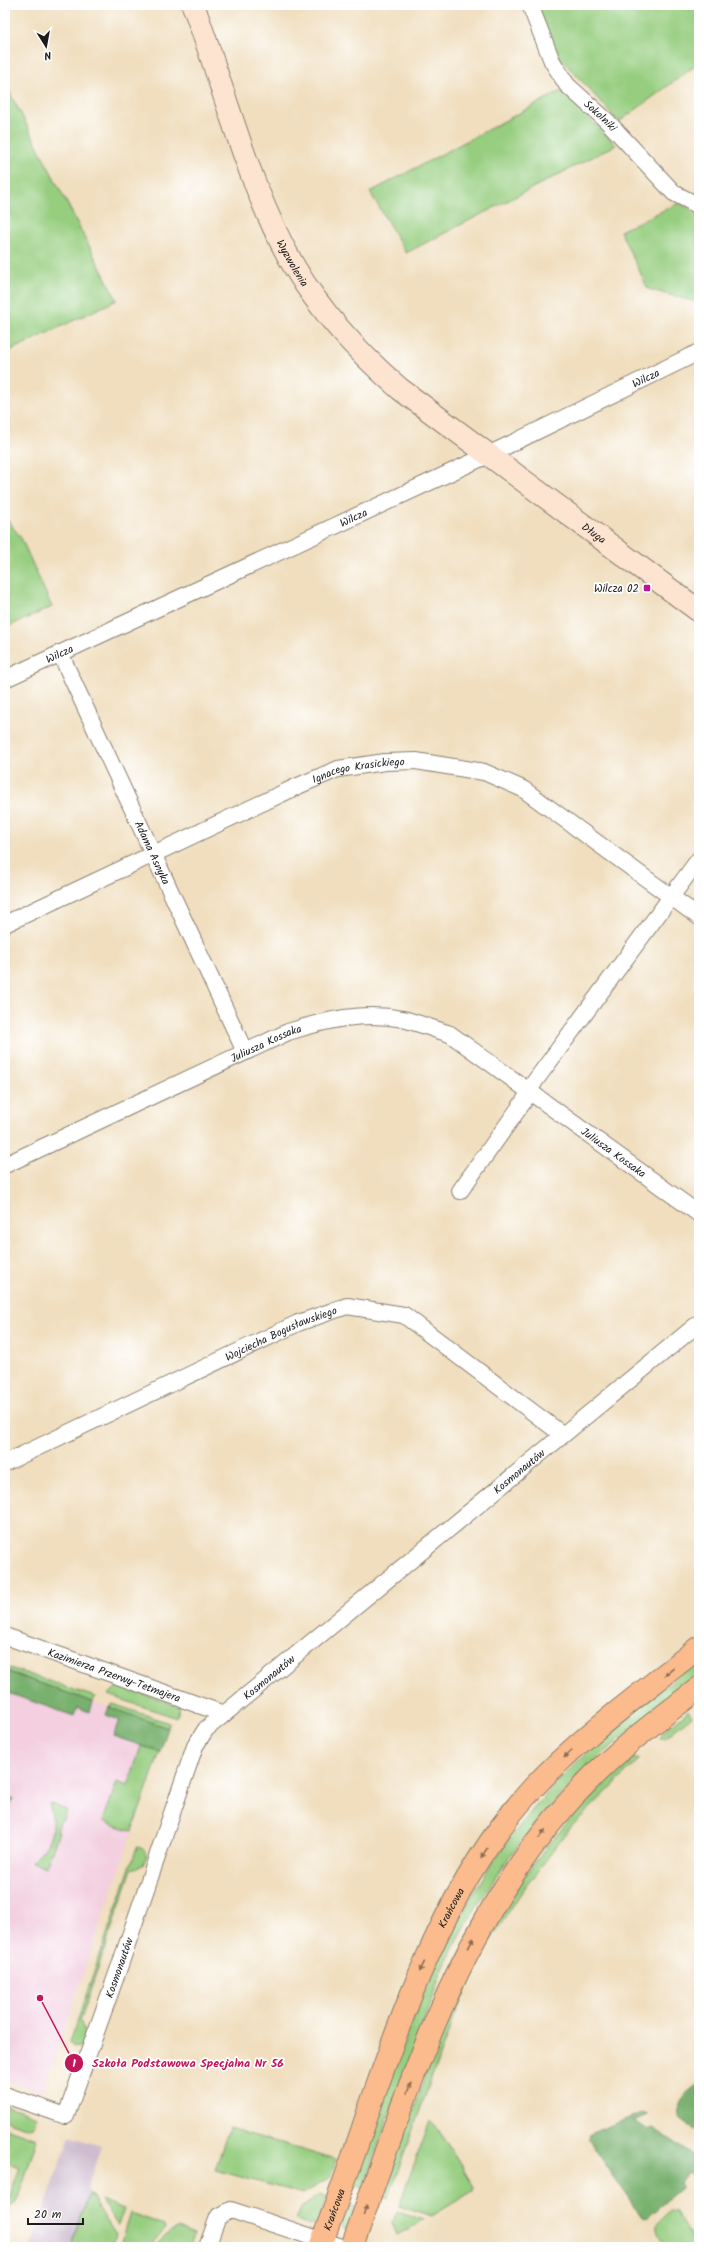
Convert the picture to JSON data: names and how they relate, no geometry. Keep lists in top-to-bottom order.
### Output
{
  "streets": {
    "main road": ["Krańcowa"],
    "street": [
      "Sokolniki",
      "Wyzwolenia",
      "Wilcza",
      "Długa",
      "Ignacego Krasickiego",
      "Adama Asnyka",
      "Juliusza Kossaka",
      "Wojciecha Bogusławskiego",
      "Kosmonautów",
      "Kazimierza Przerwy-Tetmajera"
    ]
  },
  "crossings": [
    ["Wyzwolenia", "Wilcza"],
    ["Wyzwolenia", "Długa"],
    ["Wilcza", "Długa"],
    ["Wilcza", "Adama Asnyka"],
    ["Ignacego Krasickiego", "Adama Asnyka"],
    ["Adama Asnyka", "Juliusza Kossaka"],
    ["Wojciecha Bogusławskiego", "Kosmonautów"],
    ["Kosmonautów", "Kazimierza Przerwy-Tetmajera"]
  ],
  "places": {
    "transit": ["Wilcza 02"],
    "other": ["Szkoła Podstawowa Specjalna Nr 56"]
  },
  "scale_bar": "20 m",
  "north": "bottom"
}
